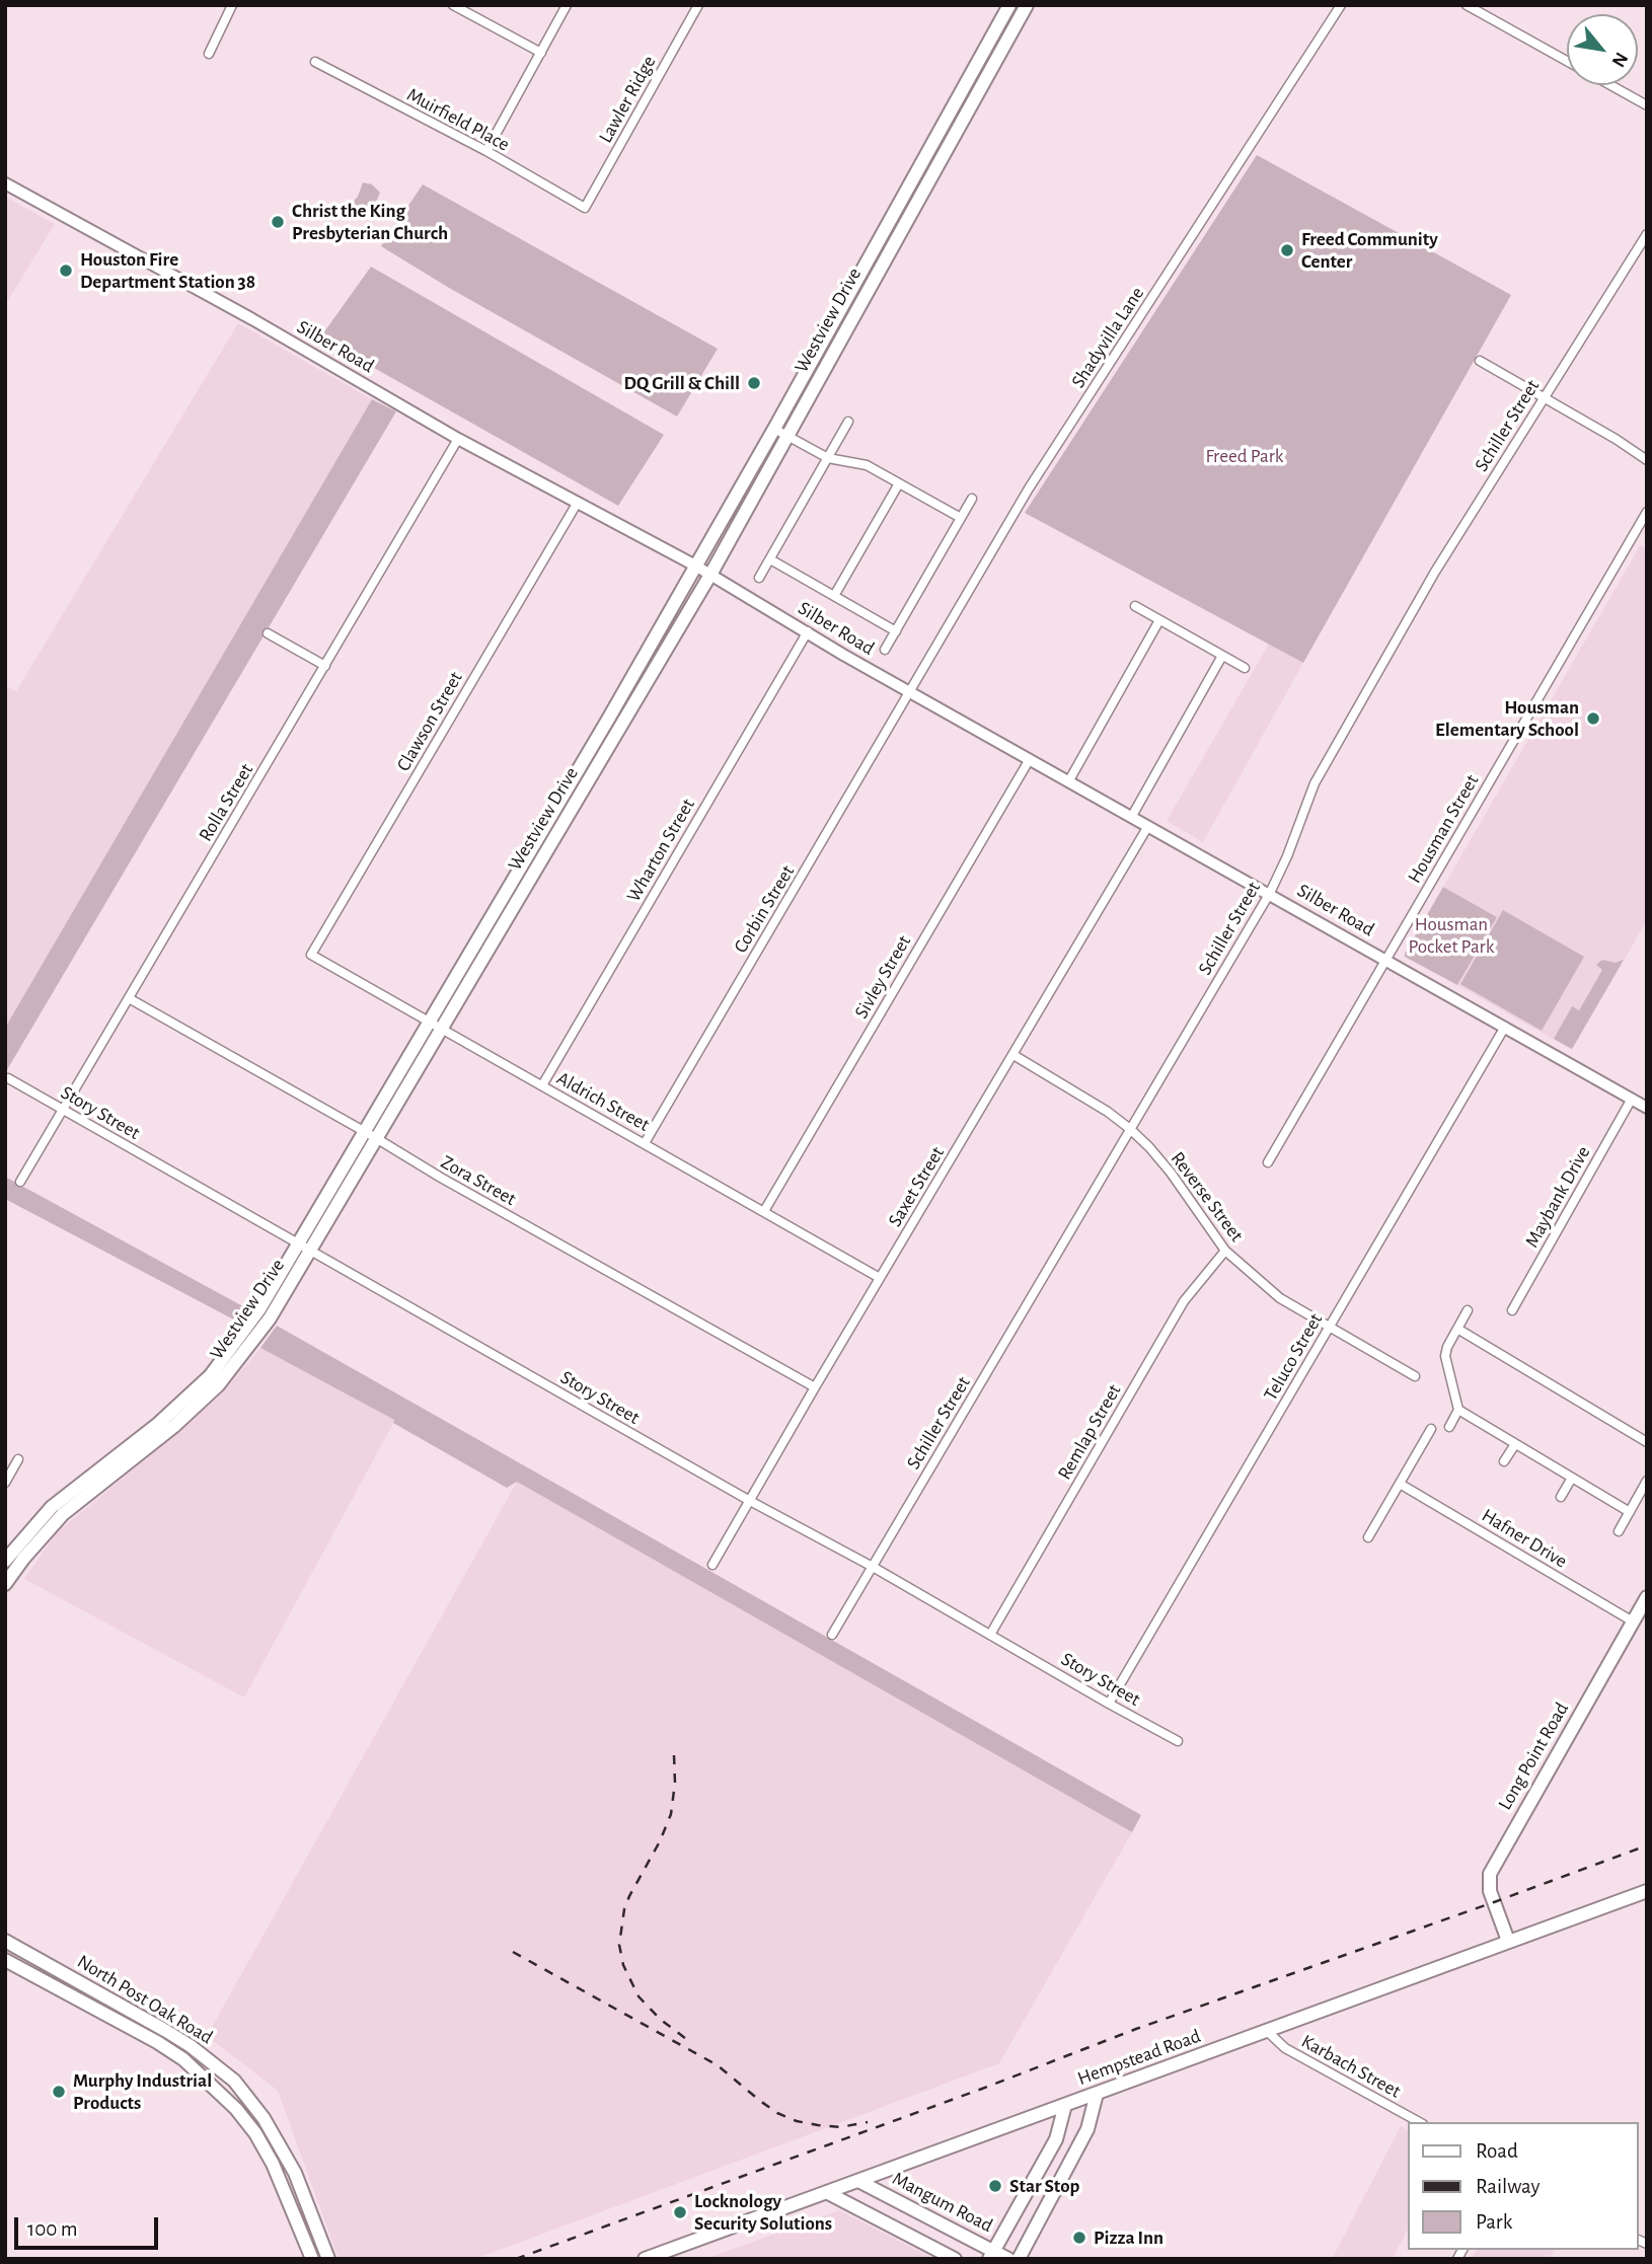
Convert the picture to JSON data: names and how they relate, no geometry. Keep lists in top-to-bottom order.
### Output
{
  "streets": {
    "main road": [
      "Westview Drive",
      "Long Point Road",
      "North Post Oak Road",
      "Hempstead Road",
      "Mangum Road"
    ],
    "street": [
      "Lawler Ridge",
      "Muirfield Place",
      "Shadyvilla Lane",
      "Silber Road",
      "Schiller Street",
      "Clawson Street",
      "Rolla Street",
      "Housman Street",
      "Wharton Street",
      "Corbin Street",
      "Sivley Street",
      "Aldrich Street",
      "Story Street",
      "Zora Street",
      "Saxet Street",
      "Reverse Street",
      "Maybank Drive",
      "Teluco Street",
      "Remlap Street",
      "Hafner Drive",
      "Karbach Street"
    ]
  },
  "crossings": [
    ["Lawler Ridge", "Muirfield Place"],
    ["Westview Drive", "Silber Road"],
    ["Westview Drive", "Aldrich Street"],
    ["Westview Drive", "Story Street"],
    ["Westview Drive", "Zora Street"],
    ["Shadyvilla Lane", "Silber Road"],
    ["Shadyvilla Lane", "Corbin Street"],
    ["Silber Road", "Schiller Street"],
    ["Silber Road", "Clawson Street"],
    ["Silber Road", "Rolla Street"],
    ["Silber Road", "Housman Street"],
    ["Silber Road", "Wharton Street"],
    ["Silber Road", "Corbin Street"],
    ["Silber Road", "Sivley Street"],
    ["Silber Road", "Saxet Street"],
    ["Silber Road", "Maybank Drive"],
    ["Silber Road", "Teluco Street"],
    ["Schiller Street", "Story Street"],
    ["Schiller Street", "Reverse Street"],
    ["Clawson Street", "Aldrich Street"],
    ["Rolla Street", "Story Street"],
    ["Rolla Street", "Zora Street"],
    ["Wharton Street", "Aldrich Street"],
    ["Corbin Street", "Aldrich Street"],
    ["Sivley Street", "Aldrich Street"],
    ["Aldrich Street", "Saxet Street"],
    ["Story Street", "Saxet Street"],
    ["Story Street", "Teluco Street"],
    ["Story Street", "Remlap Street"],
    ["Zora Street", "Saxet Street"],
    ["Saxet Street", "Reverse Street"],
    ["Reverse Street", "Teluco Street"],
    ["Reverse Street", "Remlap Street"],
    ["Hafner Drive", "Long Point Road"],
    ["Long Point Road", "Hempstead Road"],
    ["Hempstead Road", "Karbach Street"],
    ["Hempstead Road", "Mangum Road"]
  ],
  "parks": ["Freed Park", "Housman Pocket Park"],
  "places": [
    "Christ the King Presbyterian Church",
    "Freed Community Center",
    "Houston Fire Department Station 38",
    "DQ Grill & Chill",
    "Housman Elementary School",
    "Murphy Industrial Products",
    "Star Stop",
    "Locknology Security Solutions",
    "Pizza Inn"
  ],
  "legend": ["Road", "Railway", "Park"],
  "scale_bar": "100 m",
  "north": "bottom right"
}
